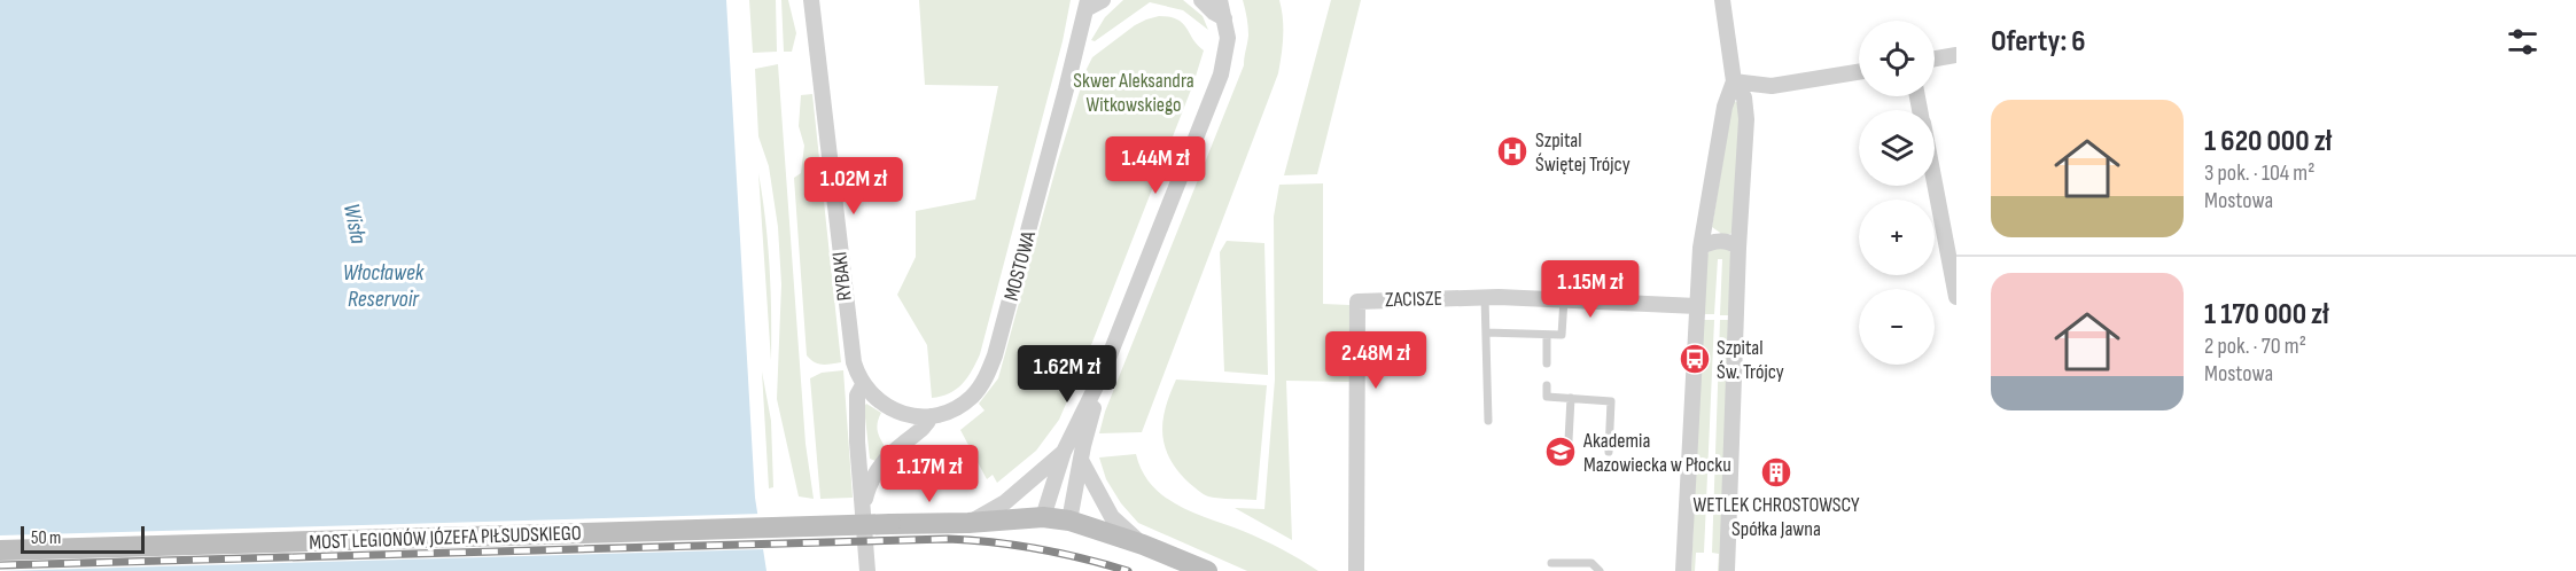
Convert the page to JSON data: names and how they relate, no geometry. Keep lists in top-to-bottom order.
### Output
{
  "streets": {
    "main road": ["MOST LEGIONÓW JÓZEFA PIŁSUDSKIEGO"],
    "street": ["MOSTOWA", "RYBAKI", "ZACISZE"]
  },
  "water": ["Wisła", "Włocławek Reservoir"],
  "parks": ["Skwer Aleksandra Witkowskiego"],
  "places": {
    "hospital": ["Szpital Świętej Trójcy"],
    "bus stop": ["Szpital Św. Trójcy"],
    "school or university": ["Akademia Mazowiecka w Płocku"],
    "building": ["WETLEK CHROSTOWSCY Spółka Jawna"]
  },
  "scale_bar": "50 m",
  "page": {
    "heading": "Oferty: 6",
    "map_buttons": ["+", "−"],
    "list": [
      {
        "name": "1 620 000 zł",
        "note": "3 pok. · 104 m² · Mostowa"
      },
      {
        "name": "1 170 000 zł",
        "note": "2 pok. · 70 m² · Mostowa"
      }
    ],
    "price": [
      "1.44M zł",
      "1.02M zł",
      "1.15M zł",
      "2.48M zł",
      "1.62M zł",
      "1.17M zł"
    ],
    "scale": "50 m"
  }
}
